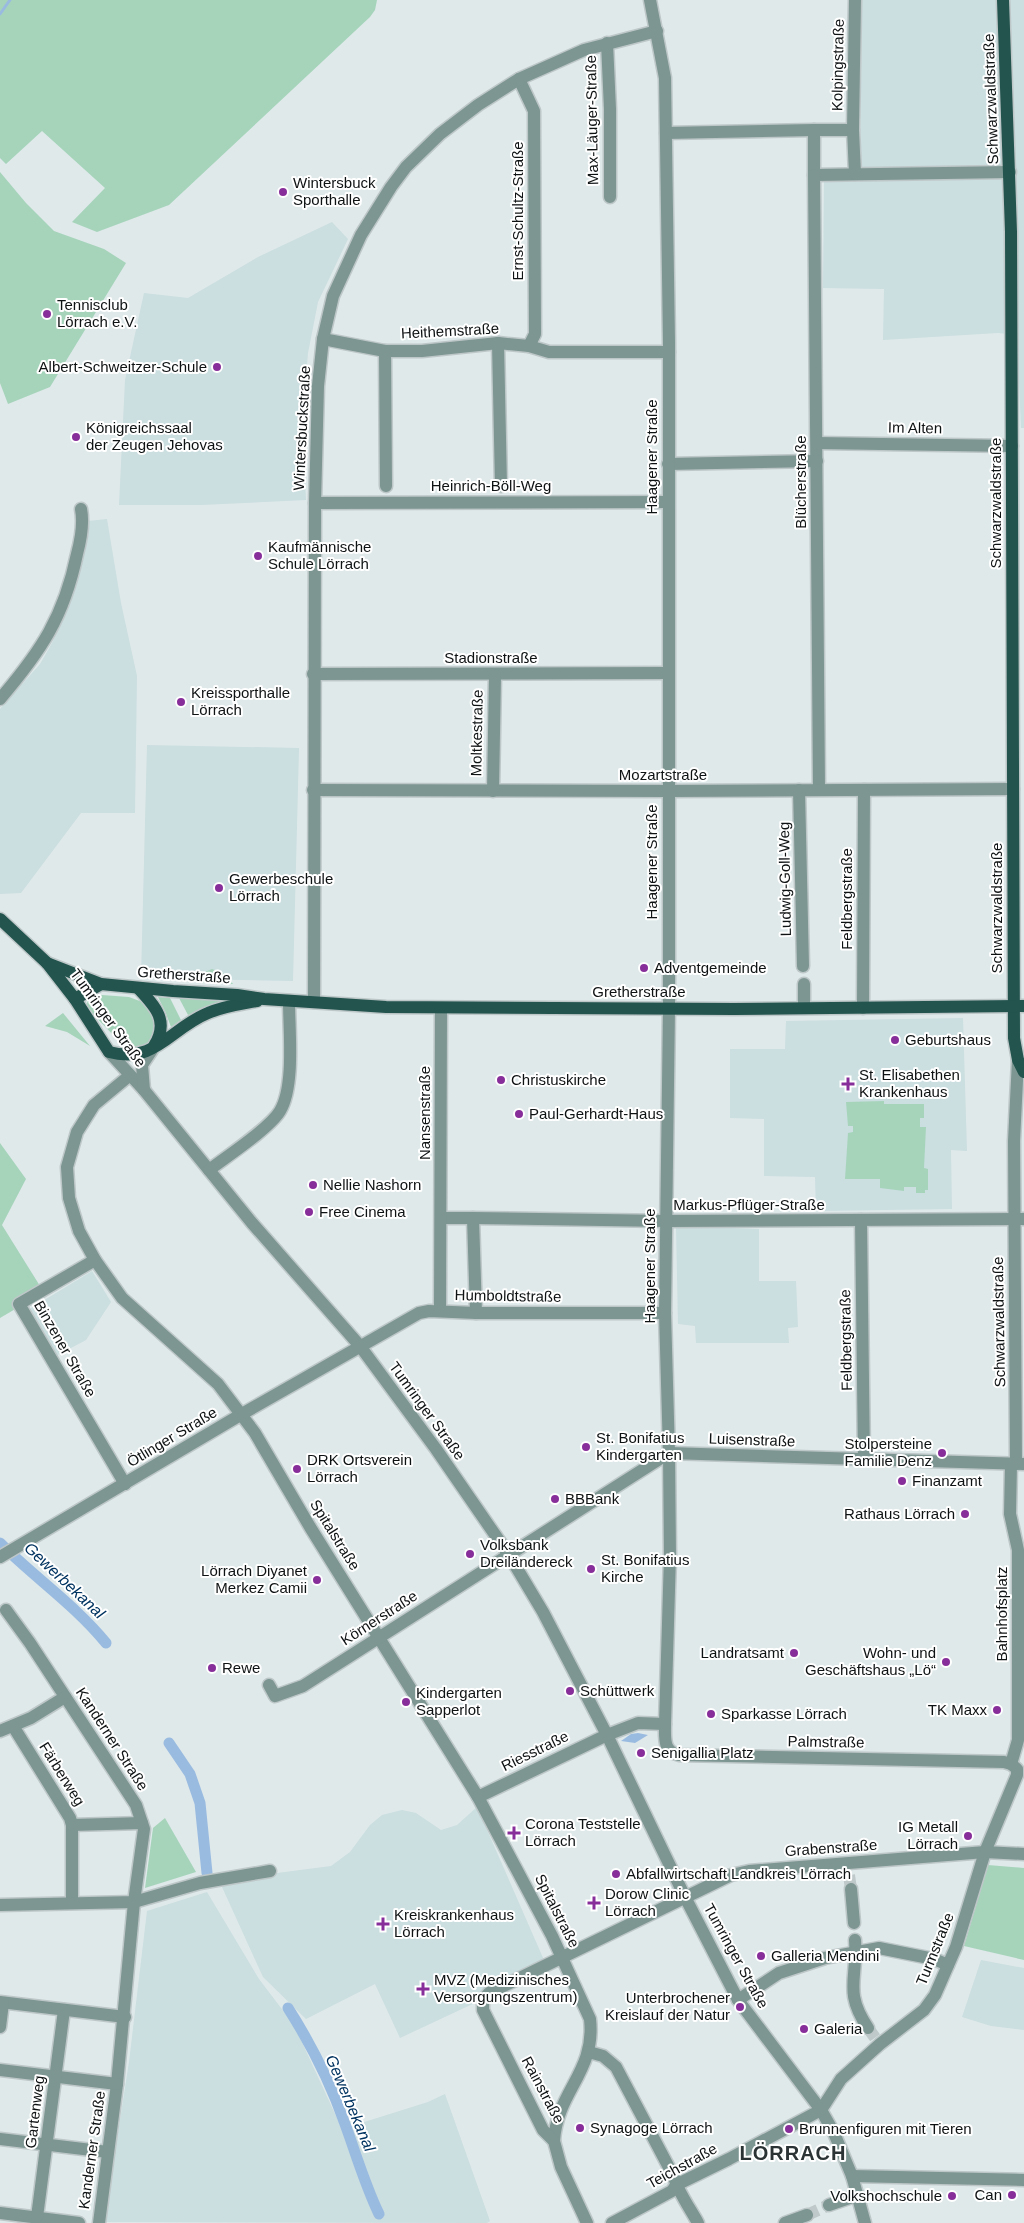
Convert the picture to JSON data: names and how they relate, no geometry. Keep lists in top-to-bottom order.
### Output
{
  "streets": {
    "main road": ["Schwarzwaldstraße", "Gretherstraße", "Tumringer Straße"],
    "street": [
      "Kolpingstraße",
      "Max-Läuger-Straße",
      "Ernst-Schultz-Straße",
      "Heithemstraße",
      "Wintersbuckstraße",
      "Im Alten",
      "Haagener Straße",
      "Blücherstraße",
      "Heinrich-Böll-Weg",
      "Stadionstraße",
      "Moltkestraße",
      "Mozartstraße",
      "Ludwig-Goll-Weg",
      "Feldbergstraße",
      "Nansenstraße",
      "Markus-Pflüger-Straße",
      "Humboldtstraße",
      "Binzener Straße",
      "Ötlinger Straße",
      "Luisenstraße",
      "Spitalstraße",
      "Bahnhofsplatz",
      "Körnerstraße",
      "Kanderner Straße",
      "Palmstraße",
      "Riesstraße",
      "Färberweg",
      "Grabenstraße",
      "Turmstraße",
      "Rainstraße",
      "Gartenweg",
      "Teichstraße"
    ]
  },
  "crossings": [
    ["Schwarzwaldstraße", "Im Alten"],
    ["Schwarzwaldstraße", "Mozartstraße"],
    ["Schwarzwaldstraße", "Gretherstraße"],
    ["Schwarzwaldstraße", "Markus-Pflüger-Straße"],
    ["Schwarzwaldstraße", "Luisenstraße"],
    ["Schwarzwaldstraße", "Bahnhofsplatz"],
    ["Max-Läuger-Straße", "Wintersbuckstraße"],
    ["Ernst-Schultz-Straße", "Heithemstraße"],
    ["Ernst-Schultz-Straße", "Wintersbuckstraße"],
    ["Heithemstraße", "Wintersbuckstraße"],
    ["Heithemstraße", "Haagener Straße"],
    ["Wintersbuckstraße", "Haagener Straße"],
    ["Wintersbuckstraße", "Heinrich-Böll-Weg"],
    ["Wintersbuckstraße", "Stadionstraße"],
    ["Wintersbuckstraße", "Mozartstraße"],
    ["Wintersbuckstraße", "Gretherstraße"],
    ["Im Alten", "Blücherstraße"],
    ["Haagener Straße", "Heinrich-Böll-Weg"],
    ["Haagener Straße", "Stadionstraße"],
    ["Haagener Straße", "Mozartstraße"],
    ["Haagener Straße", "Gretherstraße"],
    ["Haagener Straße", "Markus-Pflüger-Straße"],
    ["Haagener Straße", "Humboldtstraße"],
    ["Haagener Straße", "Luisenstraße"],
    ["Haagener Straße", "Palmstraße"],
    ["Blücherstraße", "Mozartstraße"],
    ["Stadionstraße", "Moltkestraße"],
    ["Moltkestraße", "Mozartstraße"],
    ["Mozartstraße", "Ludwig-Goll-Weg"],
    ["Mozartstraße", "Feldbergstraße"],
    ["Feldbergstraße", "Gretherstraße"],
    ["Feldbergstraße", "Markus-Pflüger-Straße"],
    ["Feldbergstraße", "Luisenstraße"],
    ["Gretherstraße", "Tumringer Straße"],
    ["Gretherstraße", "Nansenstraße"],
    ["Tumringer Straße", "Humboldtstraße"],
    ["Tumringer Straße", "Ötlinger Straße"],
    ["Tumringer Straße", "Spitalstraße"],
    ["Tumringer Straße", "Körnerstraße"],
    ["Tumringer Straße", "Riesstraße"],
    ["Tumringer Straße", "Grabenstraße"],
    ["Tumringer Straße", "Turmstraße"],
    ["Tumringer Straße", "Teichstraße"],
    ["Nansenstraße", "Humboldtstraße"],
    ["Humboldtstraße", "Ötlinger Straße"],
    ["Binzener Straße", "Ötlinger Straße"],
    ["Binzener Straße", "Spitalstraße"],
    ["Ötlinger Straße", "Spitalstraße"],
    ["Luisenstraße", "Bahnhofsplatz"],
    ["Spitalstraße", "Körnerstraße"],
    ["Spitalstraße", "Riesstraße"],
    ["Spitalstraße", "Grabenstraße"],
    ["Spitalstraße", "Rainstraße"],
    ["Bahnhofsplatz", "Palmstraße"],
    ["Bahnhofsplatz", "Turmstraße"],
    ["Palmstraße", "Turmstraße"],
    ["Grabenstraße", "Turmstraße"],
    ["Grabenstraße", "Rainstraße"],
    ["Turmstraße", "Teichstraße"]
  ],
  "districts": ["LÖRRACH"],
  "water": ["Gewerbekanal"],
  "places": {
    "other": [
      "Wintersbuck Sporthalle",
      "Tennisclub Lörrach e.V.",
      "Albert-Schweitzer-Schule",
      "Königreichssaal der Zeugen Jehovas",
      "Kaufmännische Schule Lörrach",
      "Kreissporthalle Lörrach",
      "Gewerbeschule Lörrach",
      "Adventgemeinde",
      "Geburtshaus",
      "Christuskirche",
      "Paul-Gerhardt-Haus",
      "Nellie Nashorn",
      "Free Cinema",
      "St. Bonifatius Kindergarten",
      "Stolpersteine Familie Denz",
      "DRK Ortsverein Lörrach",
      "Finanzamt",
      "BBBank",
      "Rathaus Lörrach",
      "Volksbank Dreiländereck",
      "St. Bonifatius Kirche",
      "Lörrach Diyanet Merkez Camii",
      "Landratsamt",
      "Wohn- und Geschäftshaus „Lö“",
      "Rewe",
      "Schüttwerk",
      "Kindergarten Sapperlot",
      "TK Maxx",
      "Sparkasse Lörrach",
      "Senigallia Platz",
      "IG Metall Lörrach",
      "Abfallwirtschaft Landkreis Lörrach",
      "Galleria Mendini",
      "Unterbrochener Kreislauf der Natur",
      "Galeria",
      "Synagoge Lörrach",
      "Brunnenfiguren mit Tieren",
      "Can",
      "Volkshochschule"
    ],
    "health": [
      "St. Elisabethen Krankenhaus",
      "Corona Teststelle Lörrach",
      "Dorow Clinic Lörrach",
      "Kreiskrankenhaus Lörrach",
      "MVZ (Medizinisches Versorgungszentrum)"
    ]
  }
}
